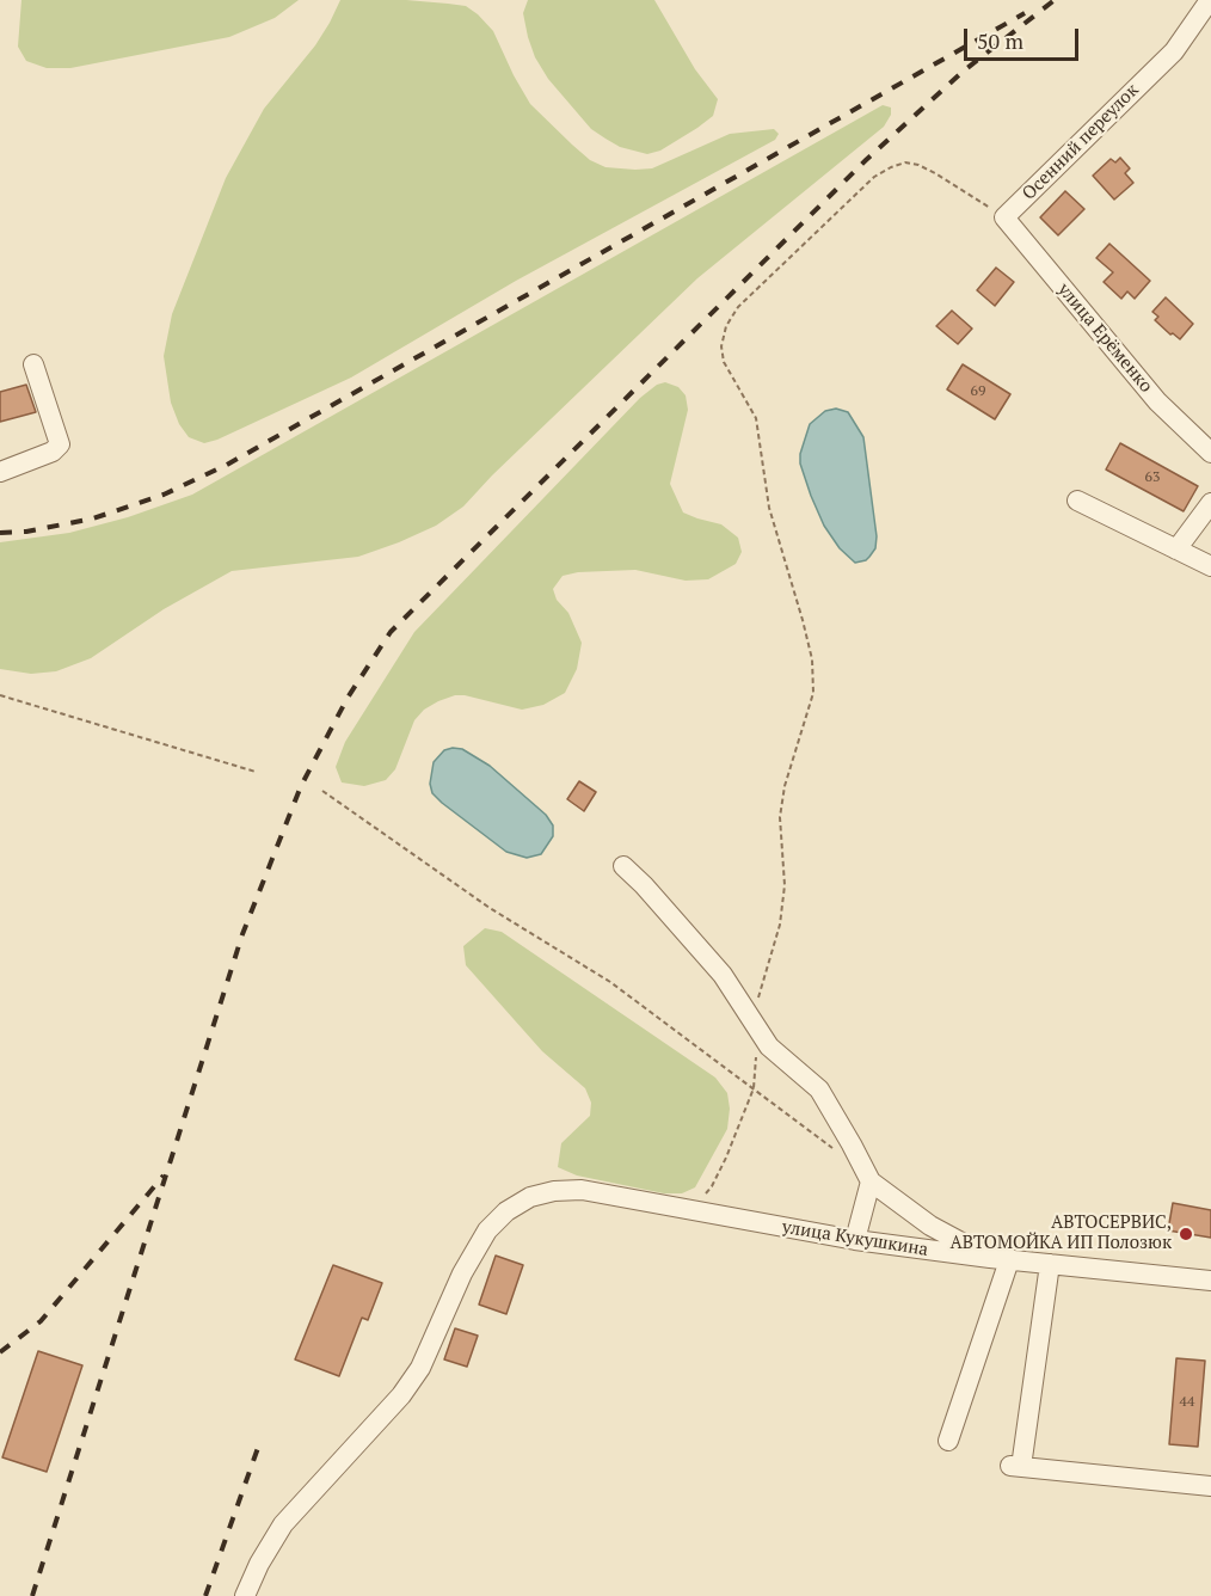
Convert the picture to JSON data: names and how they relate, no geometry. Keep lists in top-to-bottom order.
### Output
{
  "streets": {
    "street": ["Осенний переулок", "улица Ерёменко", "улица Кукушкина"]
  },
  "crossings": [
    ["Осенний переулок", "улица Ерёменко"]
  ],
  "places": ["АВТОСЕРВИС, АВТОМОЙКА ИП Полозюк"],
  "house_numbers": ["69", "63", "44"],
  "scale_bar": "50 m"
}
